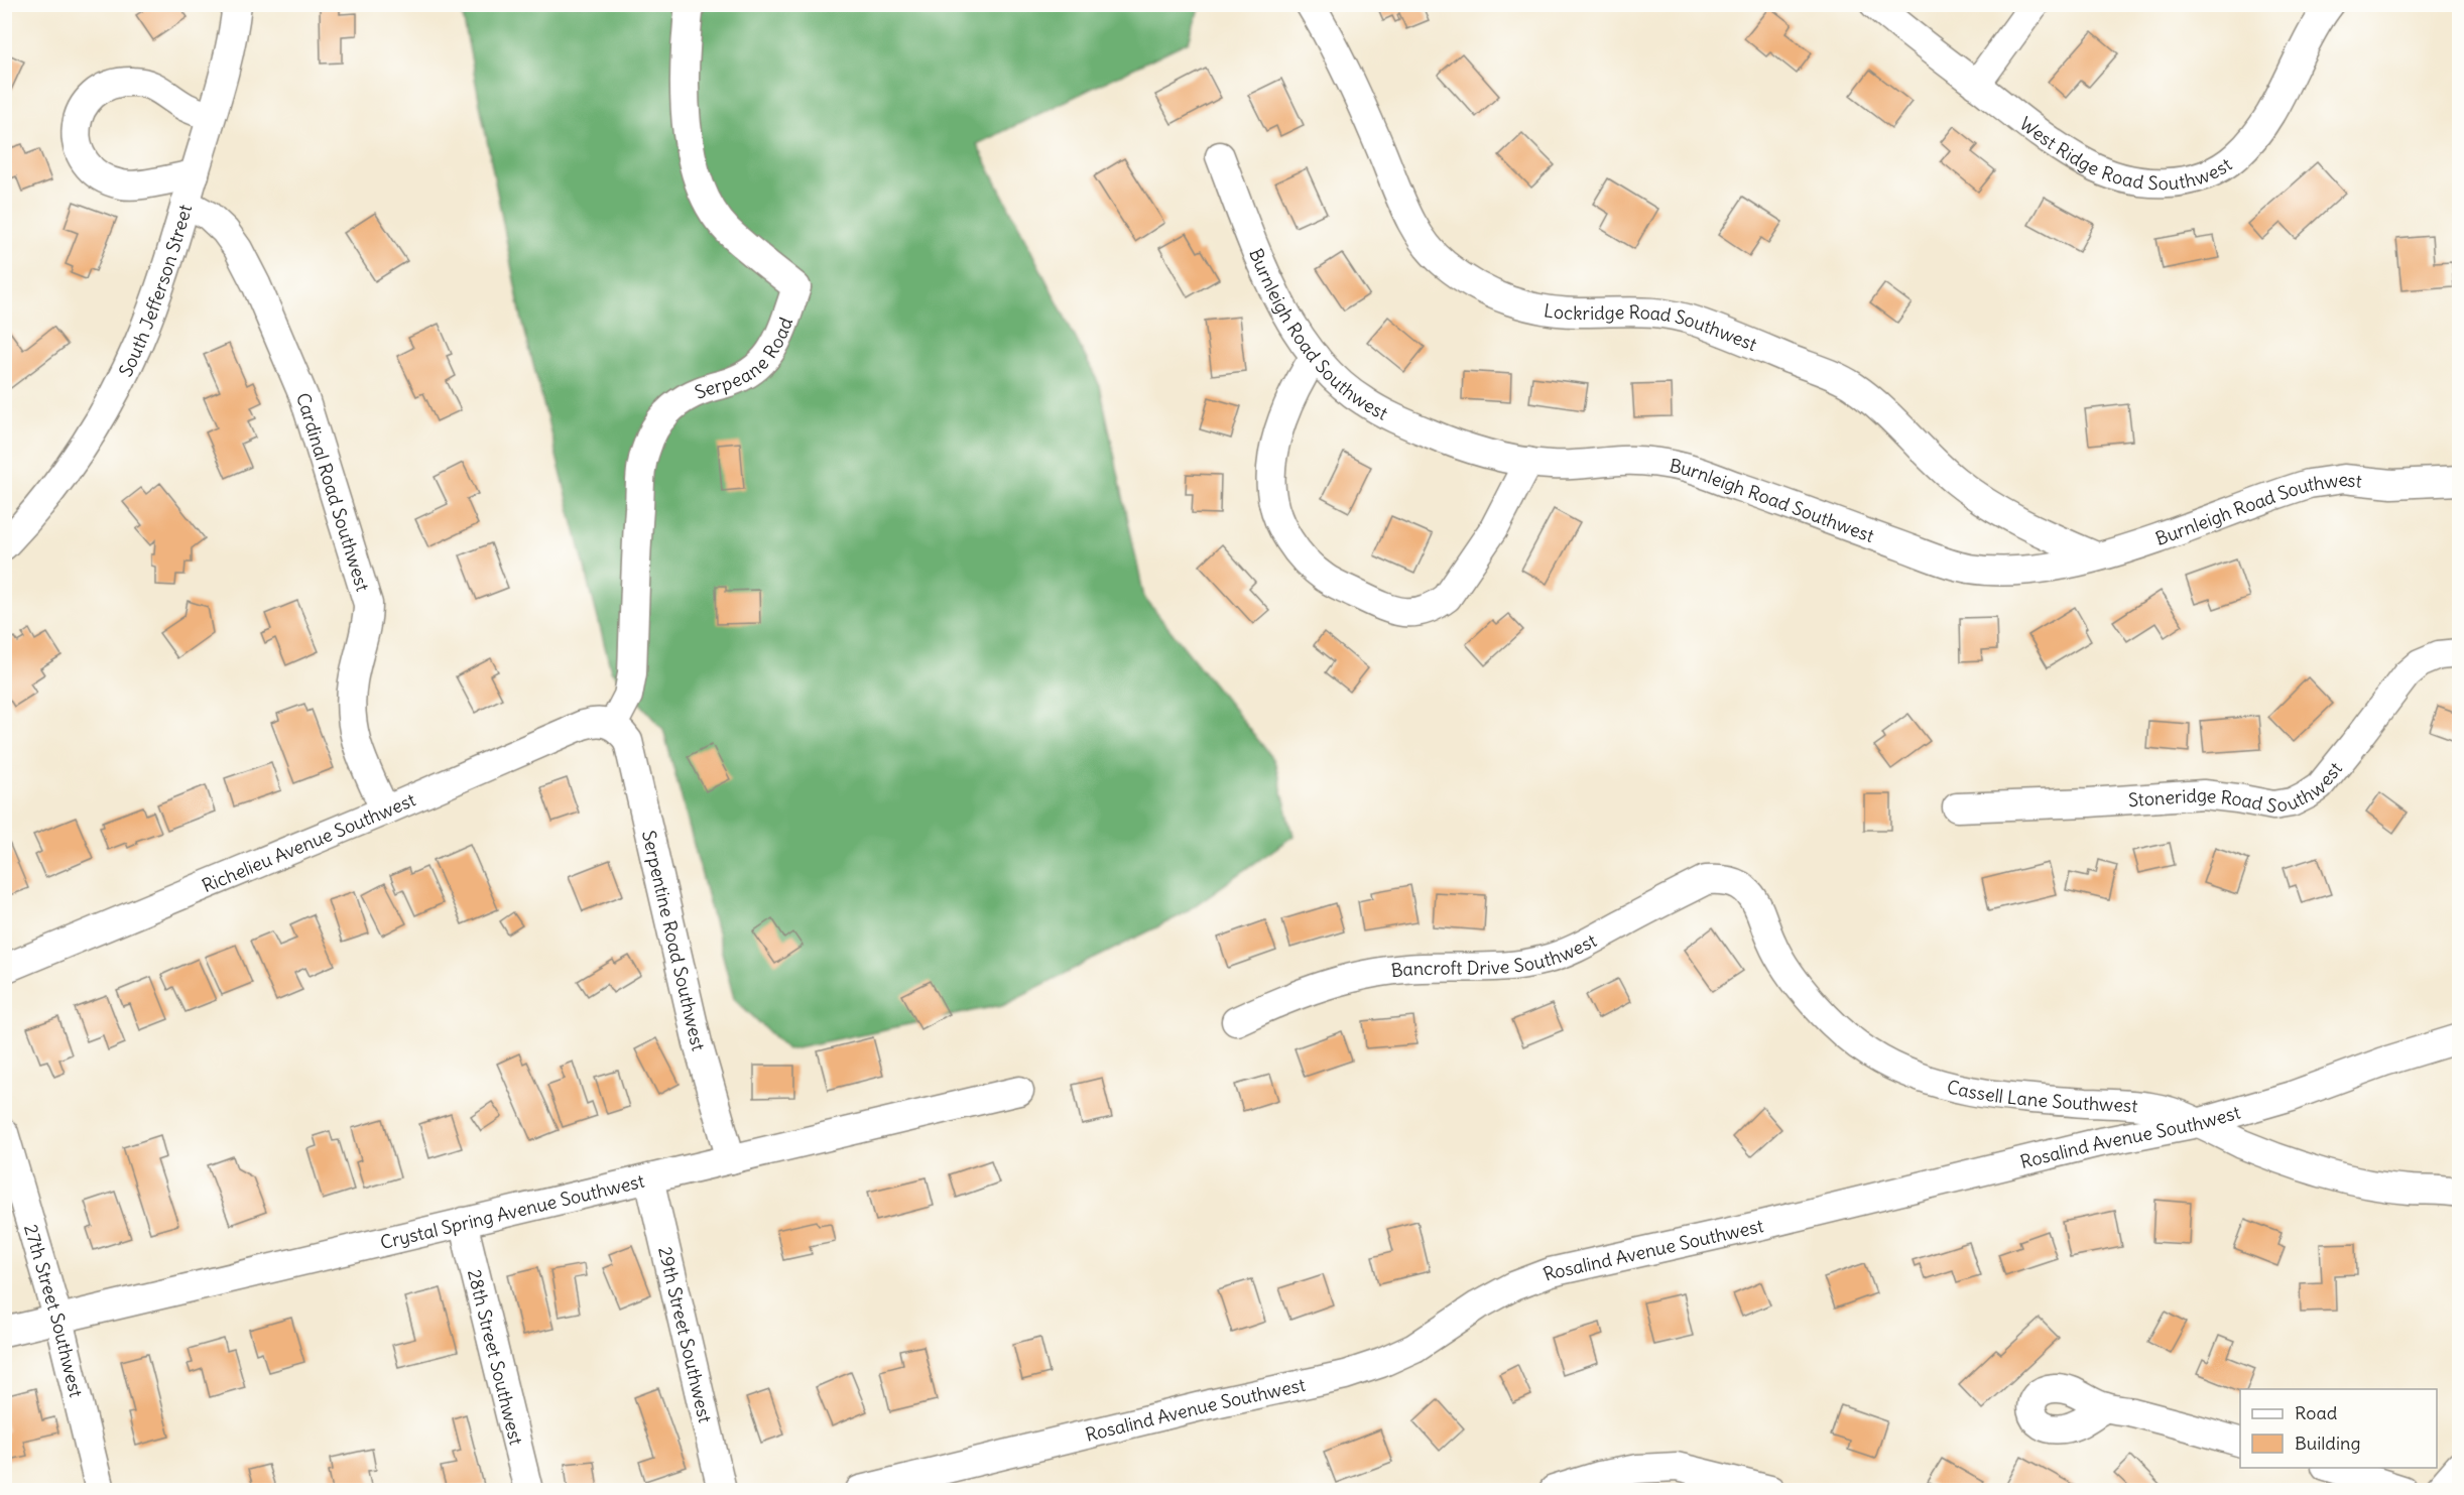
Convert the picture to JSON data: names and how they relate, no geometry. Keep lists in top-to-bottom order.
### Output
{
  "streets": {
    "street": [
      "West Ridge Road Southwest",
      "South Jefferson Street",
      "Burnleigh Road Southwest",
      "Lockridge Road Southwest",
      "Serpeane Road",
      "Cardinal Road Southwest",
      "Stoneridge Road Southwest",
      "Richelieu Avenue Southwest",
      "Serpentine Road Southwest",
      "Bancroft Drive Southwest",
      "Cassell Lane Southwest",
      "Rosalind Avenue Southwest",
      "Crystal Spring Avenue Southwest",
      "27th Street Southwest",
      "29th Street Southwest",
      "28th Street Southwest"
    ]
  },
  "crossings": [
    ["South Jefferson Street", "Cardinal Road Southwest"],
    ["Burnleigh Road Southwest", "Lockridge Road Southwest"],
    ["Serpeane Road", "Richelieu Avenue Southwest"],
    ["Serpeane Road", "Serpentine Road Southwest"],
    ["Cardinal Road Southwest", "Richelieu Avenue Southwest"],
    ["Richelieu Avenue Southwest", "Serpentine Road Southwest"],
    ["Serpentine Road Southwest", "Crystal Spring Avenue Southwest"],
    ["Bancroft Drive Southwest", "Cassell Lane Southwest"],
    ["Cassell Lane Southwest", "Rosalind Avenue Southwest"],
    ["Crystal Spring Avenue Southwest", "27th Street Southwest"],
    ["Crystal Spring Avenue Southwest", "29th Street Southwest"],
    ["Crystal Spring Avenue Southwest", "28th Street Southwest"]
  ],
  "legend": ["Road", "Building"]
}
